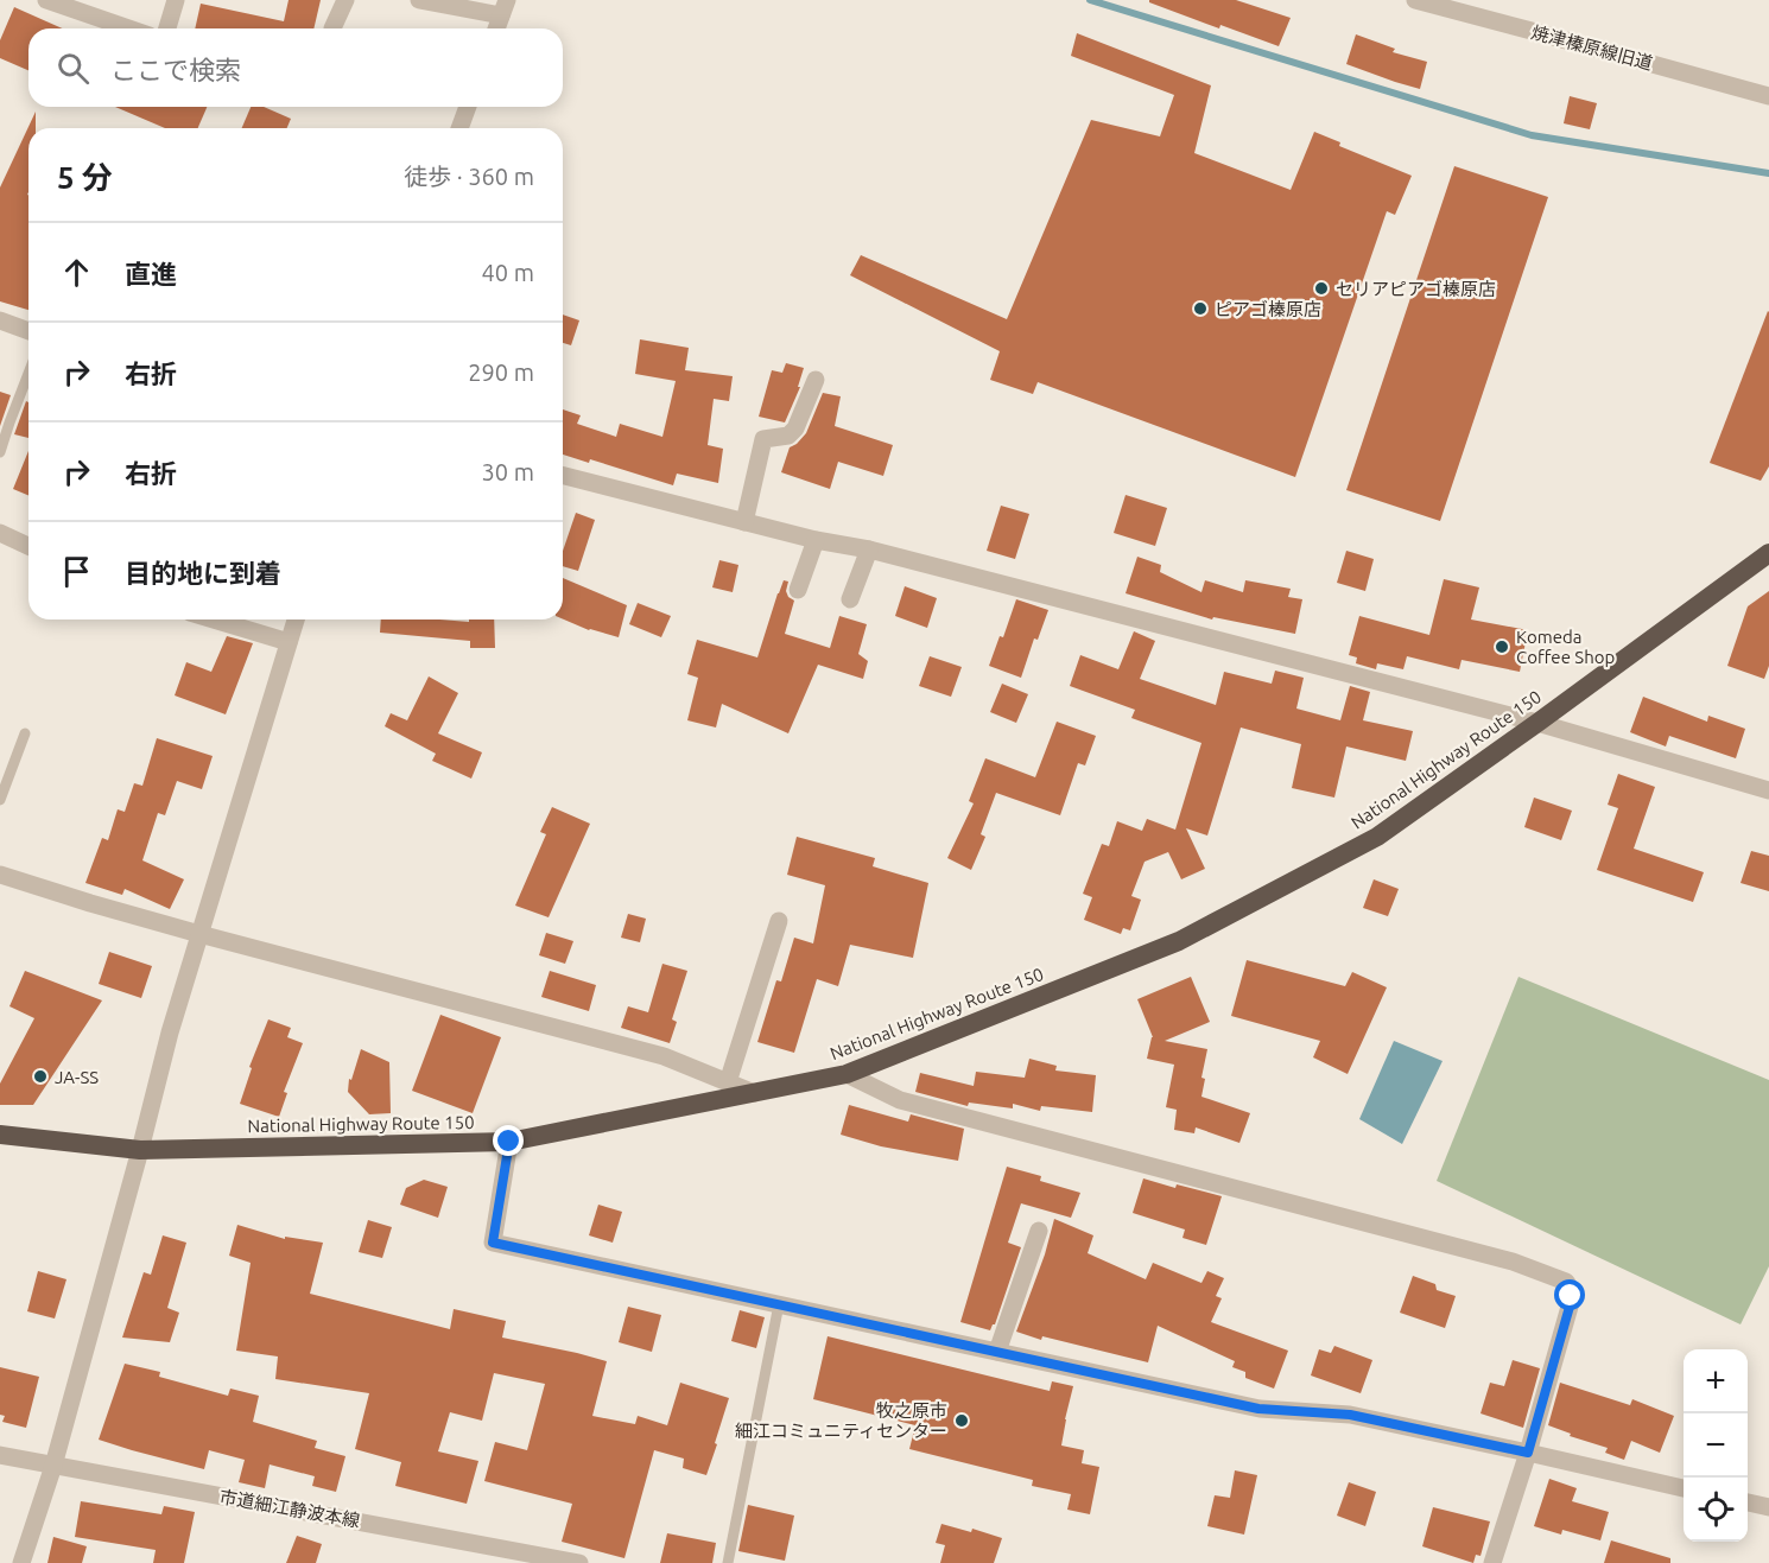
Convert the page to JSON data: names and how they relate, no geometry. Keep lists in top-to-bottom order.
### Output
{
  "streets": {
    "highway": ["National Highway Route 150"],
    "street": ["焼津榛原線旧道", "市道細江静波本線"]
  },
  "places": [
    "セリアピアゴ榛原店",
    "ピアゴ榛原店",
    "Komeda Coffee Shop",
    "JA-SS",
    "牧之原市 細江コミュニティセンター"
  ],
  "page": {
    "search": "ここで検索",
    "heading": ["5 分", "徒歩 · 360 m"],
    "list": [
      ["直進", "40 m"],
      ["右折", "290 m"],
      ["右折", "30 m"],
      "目的地に到着"
    ],
    "map_buttons": ["+", "−"]
  }
}
